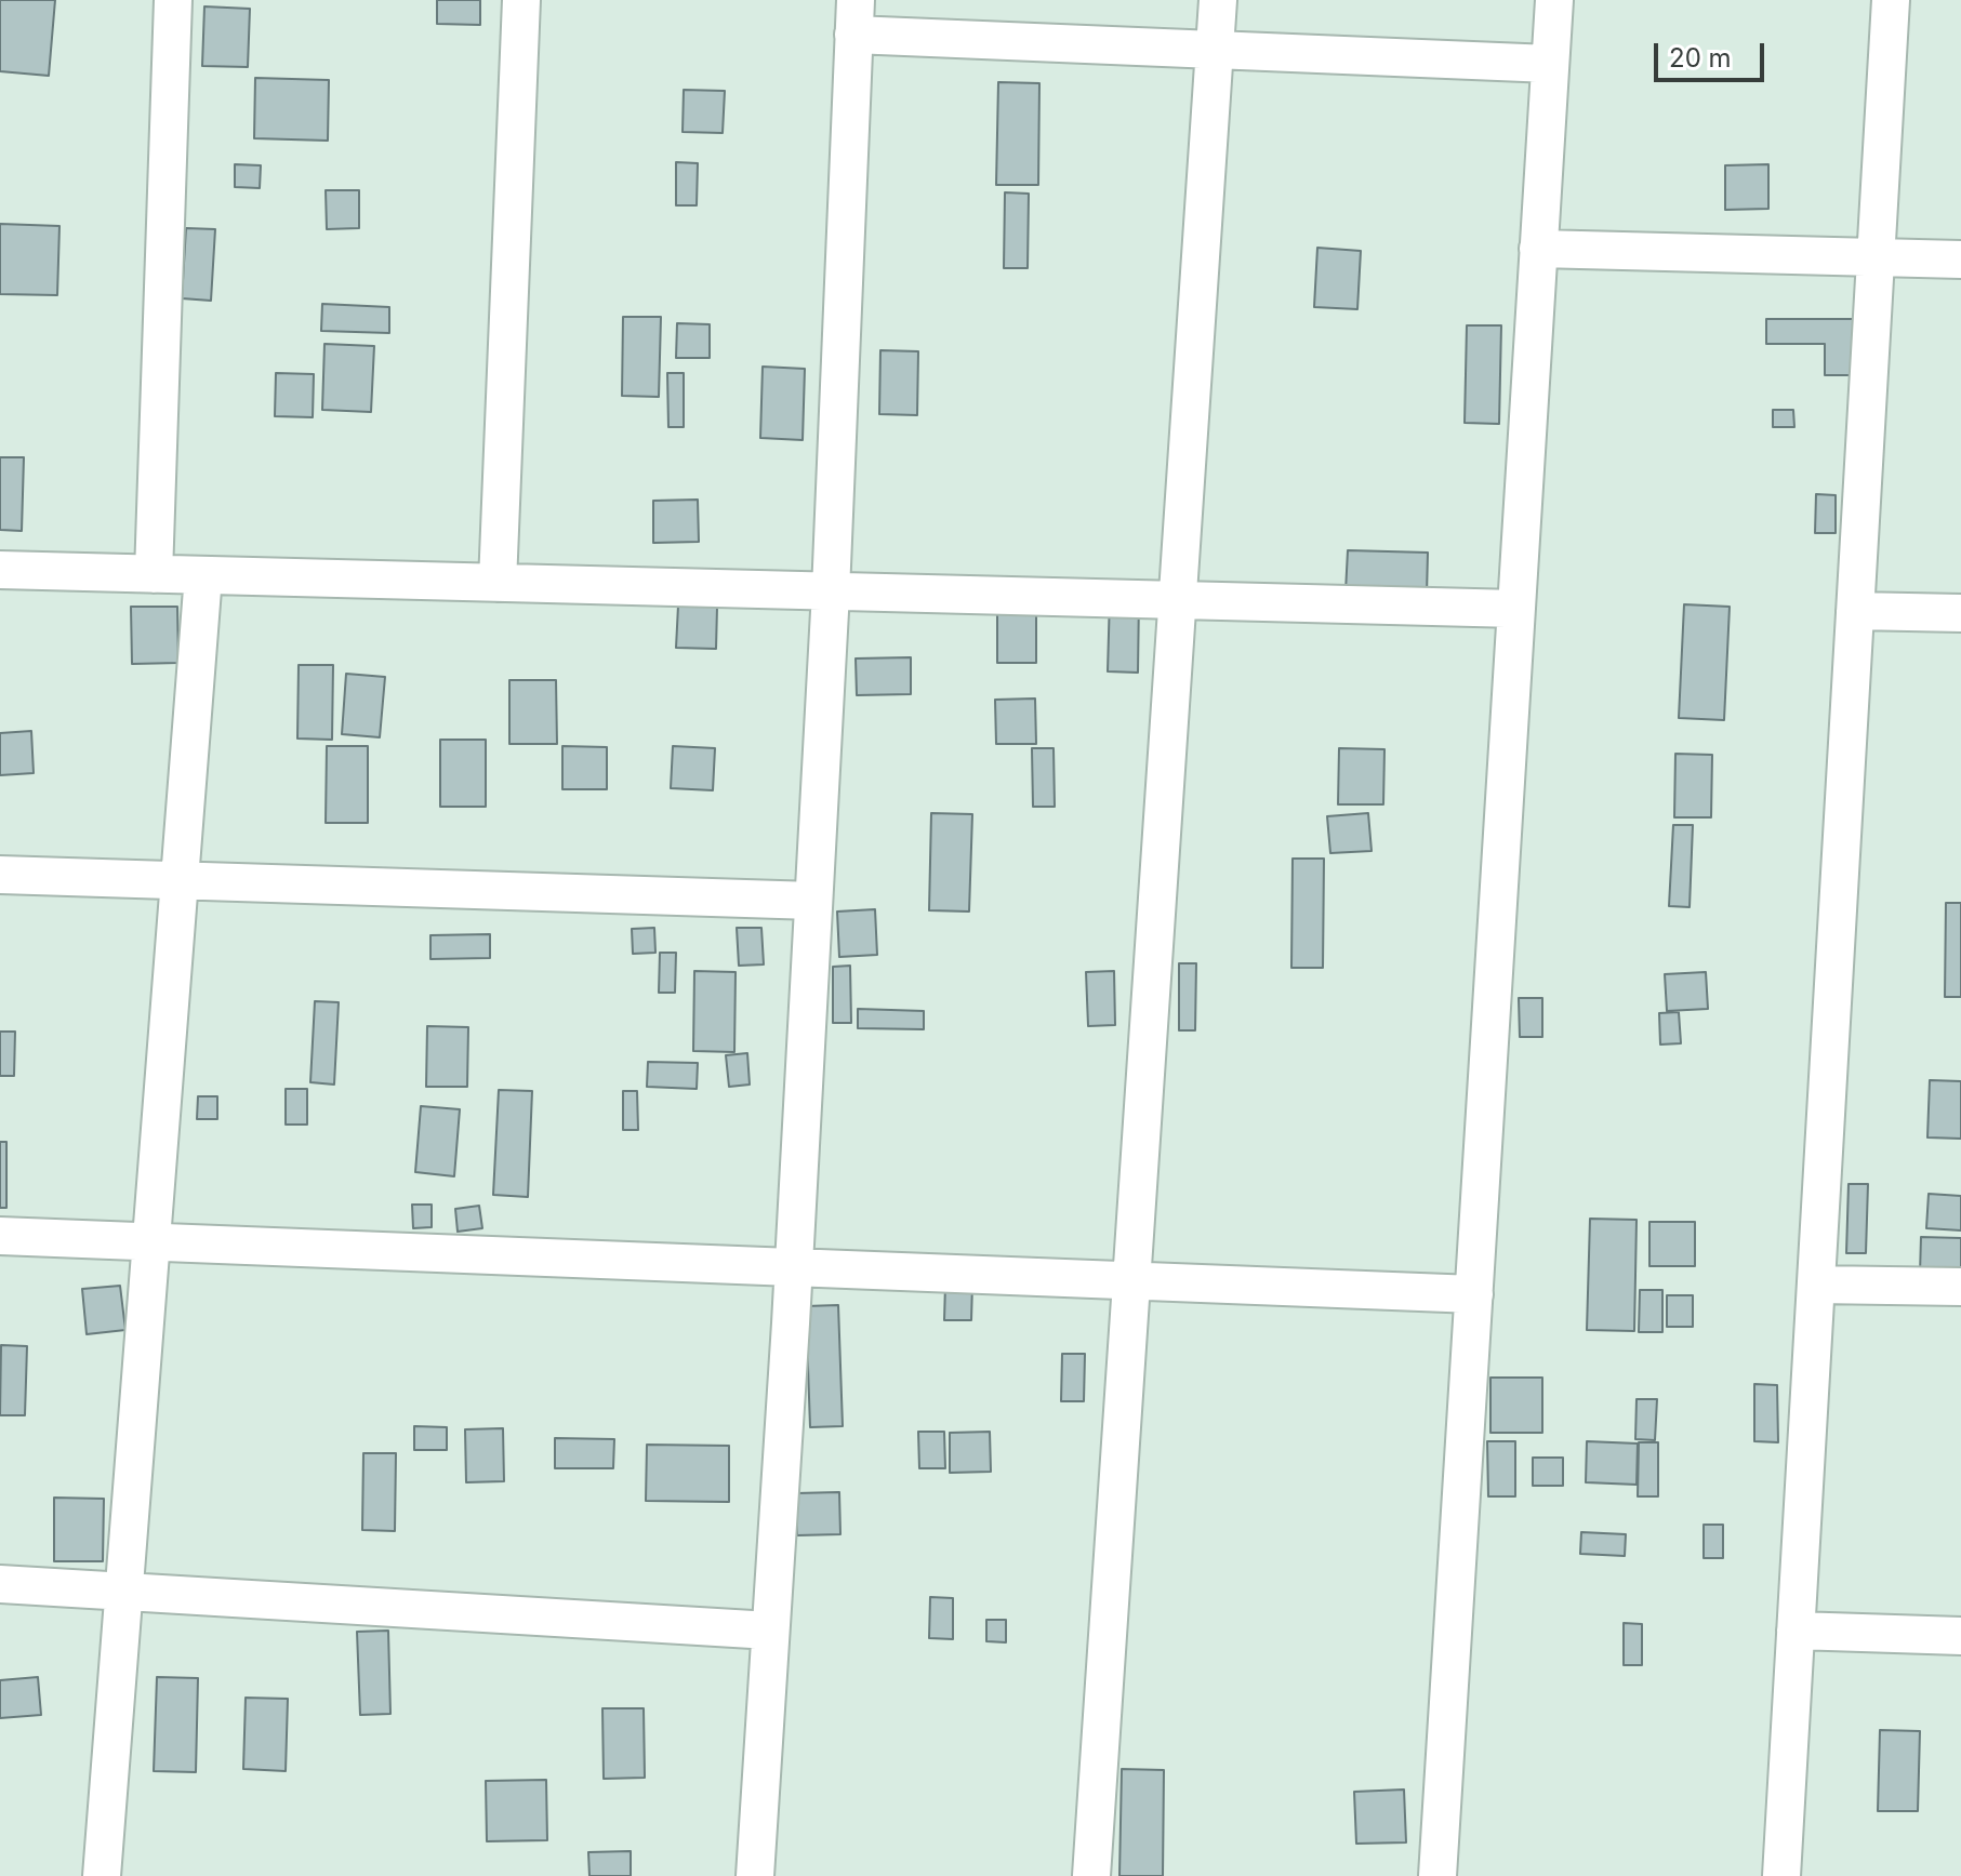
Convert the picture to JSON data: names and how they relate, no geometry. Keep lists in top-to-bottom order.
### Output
{
  "scale_bar": "20 m"
}
